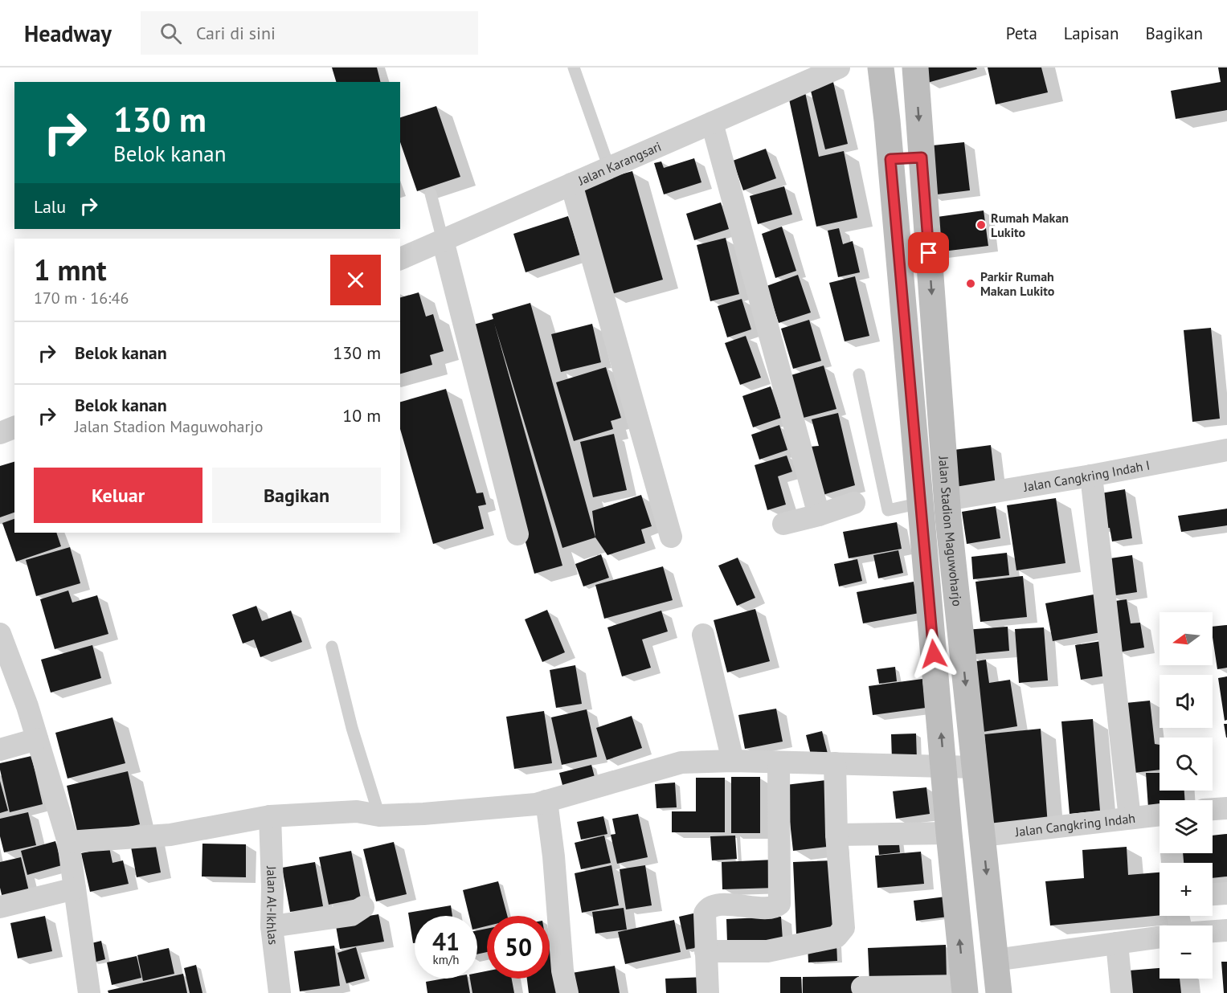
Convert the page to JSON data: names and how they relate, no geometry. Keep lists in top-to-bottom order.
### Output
{
  "streets": {
    "main road": ["Jalan Stadion Maguwoharjo"],
    "street": [
      "Jalan Karangsari",
      "Jalan Cangkring Indah I",
      "Jalan Cangkring Indah",
      "Jalan Al-Ikhlas"
    ]
  },
  "crossings": [
    ["Jalan Cangkring Indah I", "Jalan Stadion Maguwoharjo"],
    ["Jalan Stadion Maguwoharjo", "Jalan Cangkring Indah"]
  ],
  "places": ["Rumah Makan Lukito", "Parkir Rumah Makan Lukito"],
  "north": "left",
  "page": {
    "header": "Headway",
    "search": "Cari di sini",
    "nav": ["Peta", "Lapisan", "Bagikan"],
    "turn": ["130 m", "Belok kanan"],
    "then": "Lalu",
    "heading": ["1 mnt", "170 m · 16:46"],
    "list": [
      {
        "name": "Belok kanan",
        "value": "130 m"
      },
      {
        "name": "Belok kanan",
        "note": "Jalan Stadion Maguwoharjo",
        "value": "10 m"
      }
    ],
    "buttons": ["Keluar", "Bagikan"],
    "map_buttons": ["+", "−"],
    "speed": "41 km/h",
    "limit": "50"
  }
}
